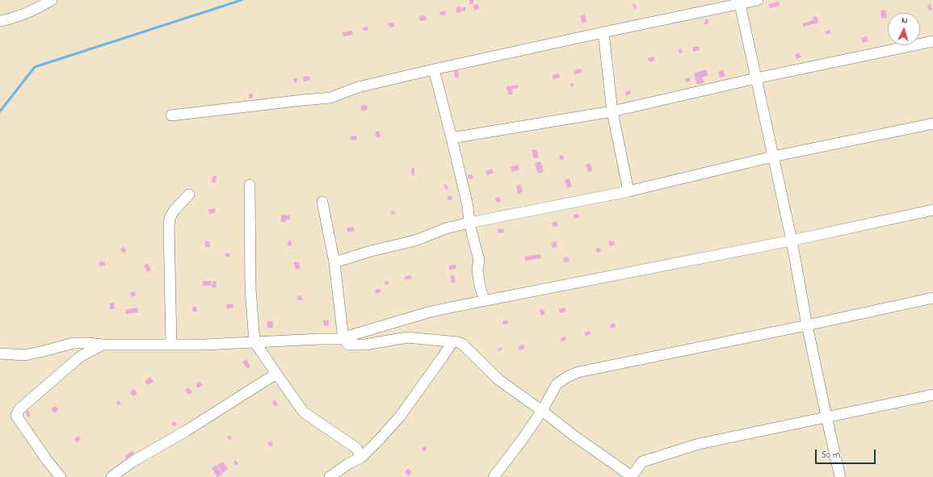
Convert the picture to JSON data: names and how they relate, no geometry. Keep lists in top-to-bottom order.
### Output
{
  "scale_bar": "50 m",
  "north": "top"
}
